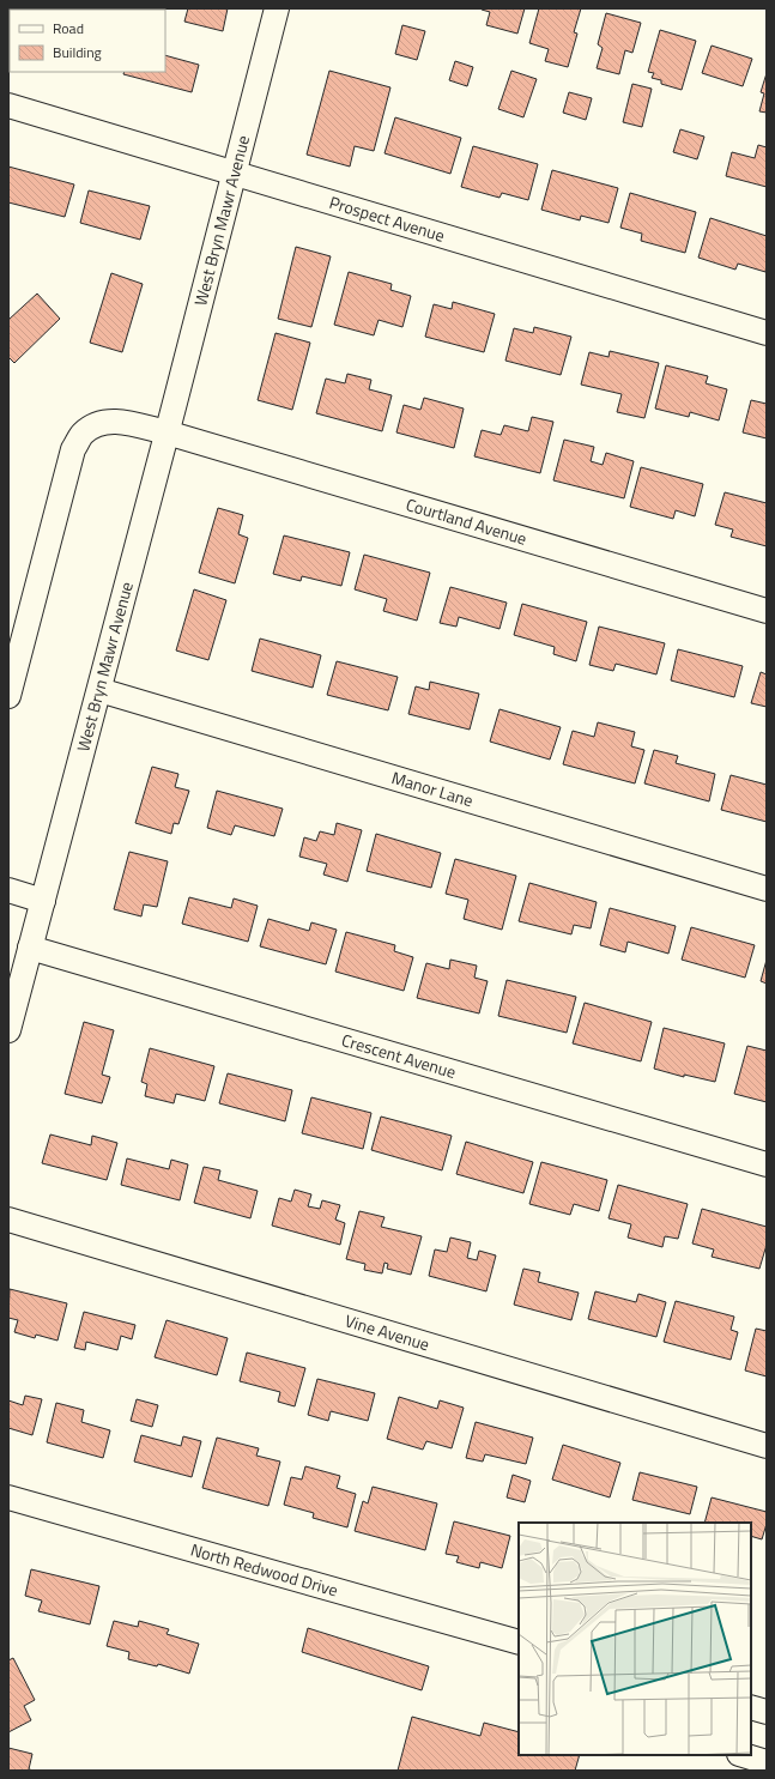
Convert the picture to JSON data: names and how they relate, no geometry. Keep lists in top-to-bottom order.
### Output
{
  "streets": {
    "street": [
      "Prospect Avenue",
      "West Bryn Mawr Avenue",
      "Courtland Avenue",
      "Manor Lane",
      "Crescent Avenue",
      "Vine Avenue",
      "North Redwood Drive"
    ]
  },
  "crossings": [
    ["Prospect Avenue", "West Bryn Mawr Avenue"],
    ["West Bryn Mawr Avenue", "Courtland Avenue"],
    ["West Bryn Mawr Avenue", "Manor Lane"],
    ["West Bryn Mawr Avenue", "Crescent Avenue"]
  ],
  "legend": ["Road", "Building"]
}
